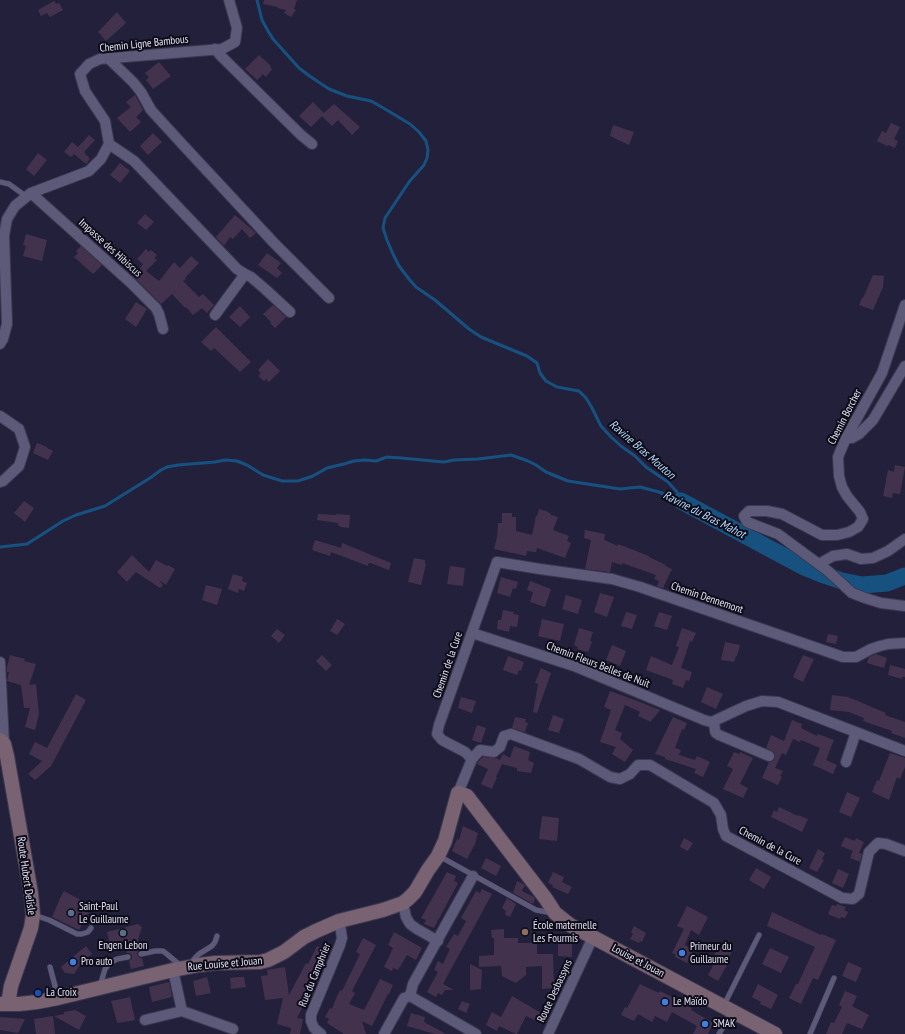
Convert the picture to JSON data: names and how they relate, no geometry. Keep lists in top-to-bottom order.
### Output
{
  "streets": {
    "main road": ["Route Hubert Delisle", "Louise et Jouan", "Rue Louise et Jouan"],
    "street": [
      "Chemin Ligne Bambous",
      "Impasse des Hibiscus",
      "Chemin Borcher",
      "Chemin Dennemont",
      "Chemin de la Cure",
      "Chemin Fleurs Belles de Nuit",
      "Rue du Camphrier",
      "Route Desbassyns"
    ]
  },
  "crossings": [
    ["Chemin Dennemont", "Chemin de la Cure"],
    ["Chemin de la Cure", "Chemin Fleurs Belles de Nuit"],
    ["Route Hubert Delisle", "Rue Louise et Jouan"],
    ["Louise et Jouan", "Rue Louise et Jouan"],
    ["Louise et Jouan", "Route Desbassyns"],
    ["Rue Louise et Jouan", "Rue du Camphrier"]
  ],
  "water": ["Ravine Bras Mouton", "Ravine du Bras Mahot"],
  "places": [
    "Saint-Paul Le Guillaume",
    "École maternelle Les Fourmis",
    "Engen Lebon",
    "Primeur du Guillaume",
    "Pro auto",
    "La Croix",
    "Le Maïdo",
    "SMAK"
  ]
}
